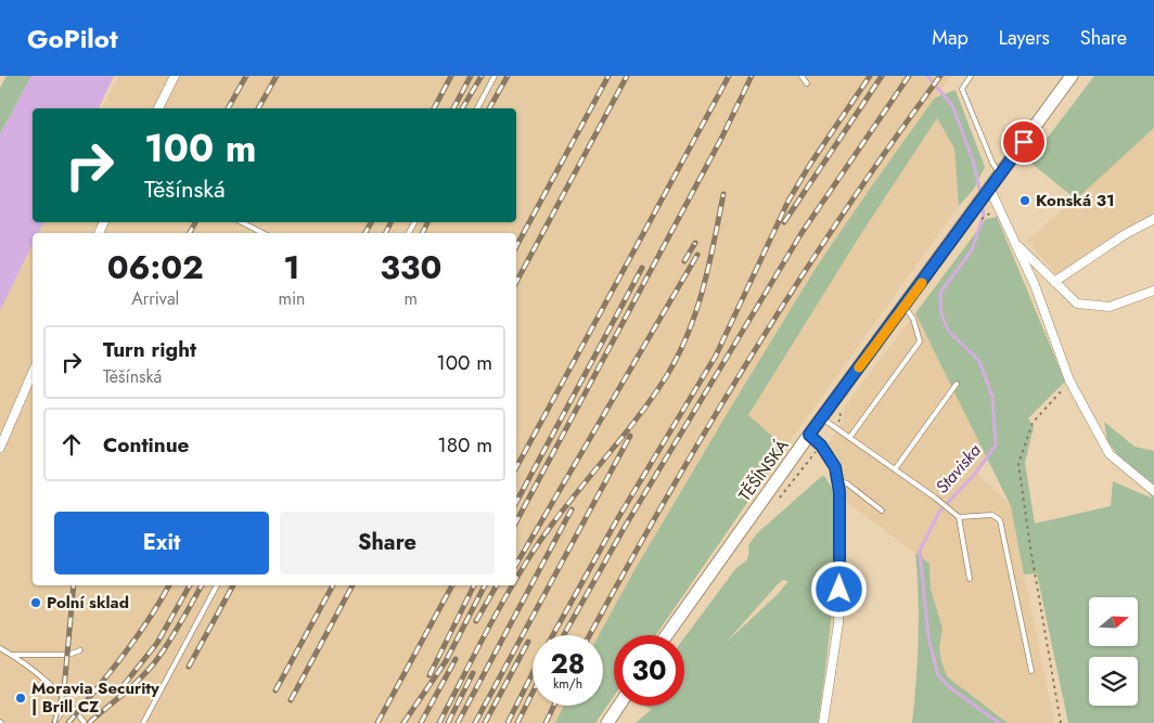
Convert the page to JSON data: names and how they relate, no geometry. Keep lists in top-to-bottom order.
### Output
{
  "streets": {
    "main road": ["TĚŠÍNSKÁ"]
  },
  "water": ["Staviska"],
  "places": ["Konská 31", "Polní sklad", "Moravia Security | Brill CZ"],
  "north": "right",
  "page": {
    "header": "GoPilot",
    "nav": ["Map", "Layers", "Share"],
    "turn": ["100 m", "Těšínská"],
    "eta": [
      "06:02",
      "Arrival",
      "1",
      "min",
      "330",
      "m"
    ],
    "list": [
      {
        "name": "Turn right",
        "note": "Těšínská",
        "value": "100 m"
      },
      {
        "name": "Continue",
        "value": "180 m"
      }
    ],
    "buttons": ["Exit", "Share"],
    "speed": "28 km/h",
    "limit": "30"
  }
}
